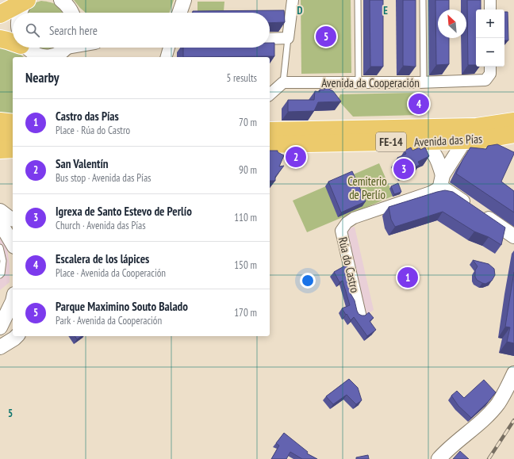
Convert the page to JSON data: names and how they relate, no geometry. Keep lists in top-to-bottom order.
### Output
{
  "streets": {
    "highway": ["Avenida das Pías", "FE-14"],
    "street": ["Avenida da Cooperación", "Rúa do Castro"]
  },
  "parks": ["Cemiterio de Perlío"],
  "north": "top left",
  "page": {
    "map_buttons": ["+", "−"],
    "search": "Search here",
    "pins": [
      "5",
      "4",
      "2",
      "3",
      "1"
    ],
    "heading": ["Nearby", "5 results"],
    "list": [
      {
        "mark": "1",
        "name": "Castro das Pías",
        "note": "Place · Rúa do Castro",
        "value": "70 m"
      },
      {
        "mark": "2",
        "name": "San Valentín",
        "note": "Bus stop · Avenida das Pías",
        "value": "90 m"
      },
      {
        "mark": "3",
        "name": "Igrexa de Santo Estevo de Perlío",
        "note": "Church · Avenida das Pías",
        "value": "110 m"
      },
      {
        "mark": "4",
        "name": "Escalera de los lápices",
        "note": "Place · Avenida da Cooperación",
        "value": "150 m"
      },
      {
        "mark": "5",
        "name": "Parque Maximino Souto Balado",
        "note": "Park · Avenida da Cooperación",
        "value": "170 m"
      }
    ]
  },
  "grid": {
    "columns": ["D", "E"],
    "rows": ["5"]
  }
}
